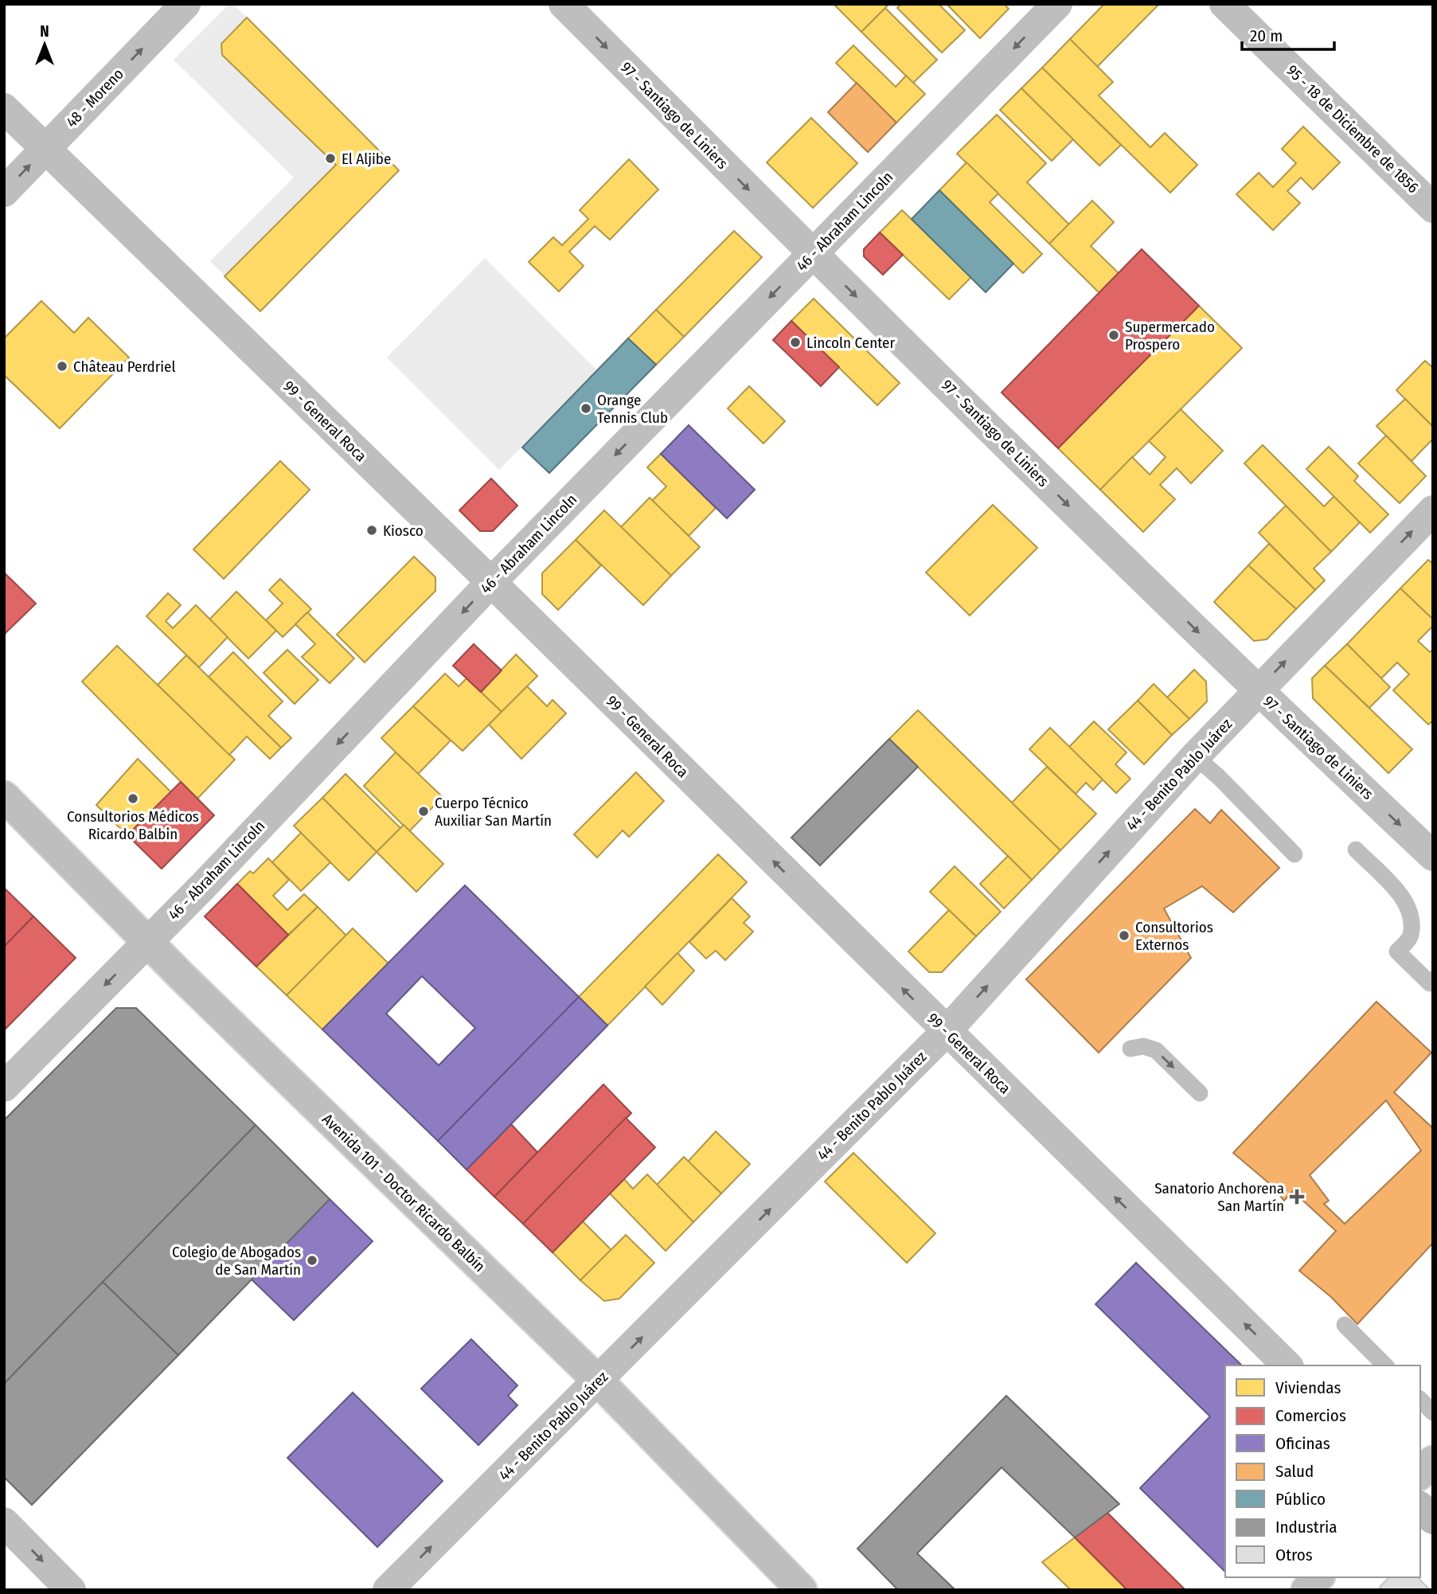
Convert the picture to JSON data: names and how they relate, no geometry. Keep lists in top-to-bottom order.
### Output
{
  "streets": {
    "street": [
      "48 - Moreno",
      "97 - Santiago de Liniers",
      "95 - 18 de Diciembre de 1856",
      "46 - Abraham Lincoln",
      "99 - General Roca",
      "44 - Benito Pablo Juárez",
      "Avenida 101 - Doctor Ricardo Balbín"
    ]
  },
  "crossings": [
    ["48 - Moreno", "99 - General Roca"],
    ["97 - Santiago de Liniers", "46 - Abraham Lincoln"],
    ["97 - Santiago de Liniers", "44 - Benito Pablo Juárez"],
    ["46 - Abraham Lincoln", "99 - General Roca"],
    ["46 - Abraham Lincoln", "Avenida 101 - Doctor Ricardo Balbín"],
    ["99 - General Roca", "44 - Benito Pablo Juárez"],
    ["44 - Benito Pablo Juárez", "Avenida 101 - Doctor Ricardo Balbín"]
  ],
  "one_way": [
    "48 - Moreno",
    "97 - Santiago de Liniers",
    "46 - Abraham Lincoln",
    "99 - General Roca",
    "44 - Benito Pablo Juárez"
  ],
  "places": {
    "other": [
      "El Aljibe",
      "Supermercado Prospero",
      "Lincoln Center",
      "Château Perdriel",
      "Orange Tennis Club",
      "Kiosco",
      "Consultorios Médicos Ricardo Balbin",
      "Cuerpo Técnico Auxiliar San Martín",
      "Consultorios Externos",
      "Colegio de Abogados de San Martín"
    ],
    "health": ["Sanatorio Anchorena San Martín"]
  },
  "legend": [
    "Viviendas",
    "Comercios",
    "Oficinas",
    "Salud",
    "Público",
    "Industria",
    "Otros"
  ],
  "scale_bar": "20 m",
  "north": "top"
}
